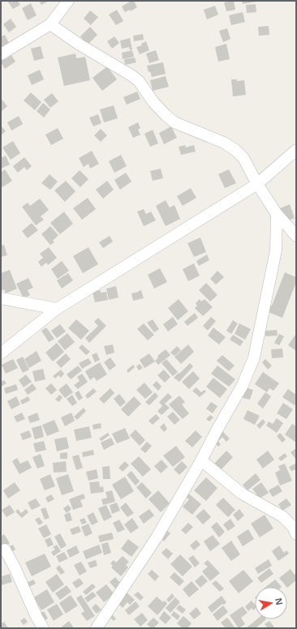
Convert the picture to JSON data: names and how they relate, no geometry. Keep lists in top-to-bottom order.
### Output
{
  "north": "right"
}
